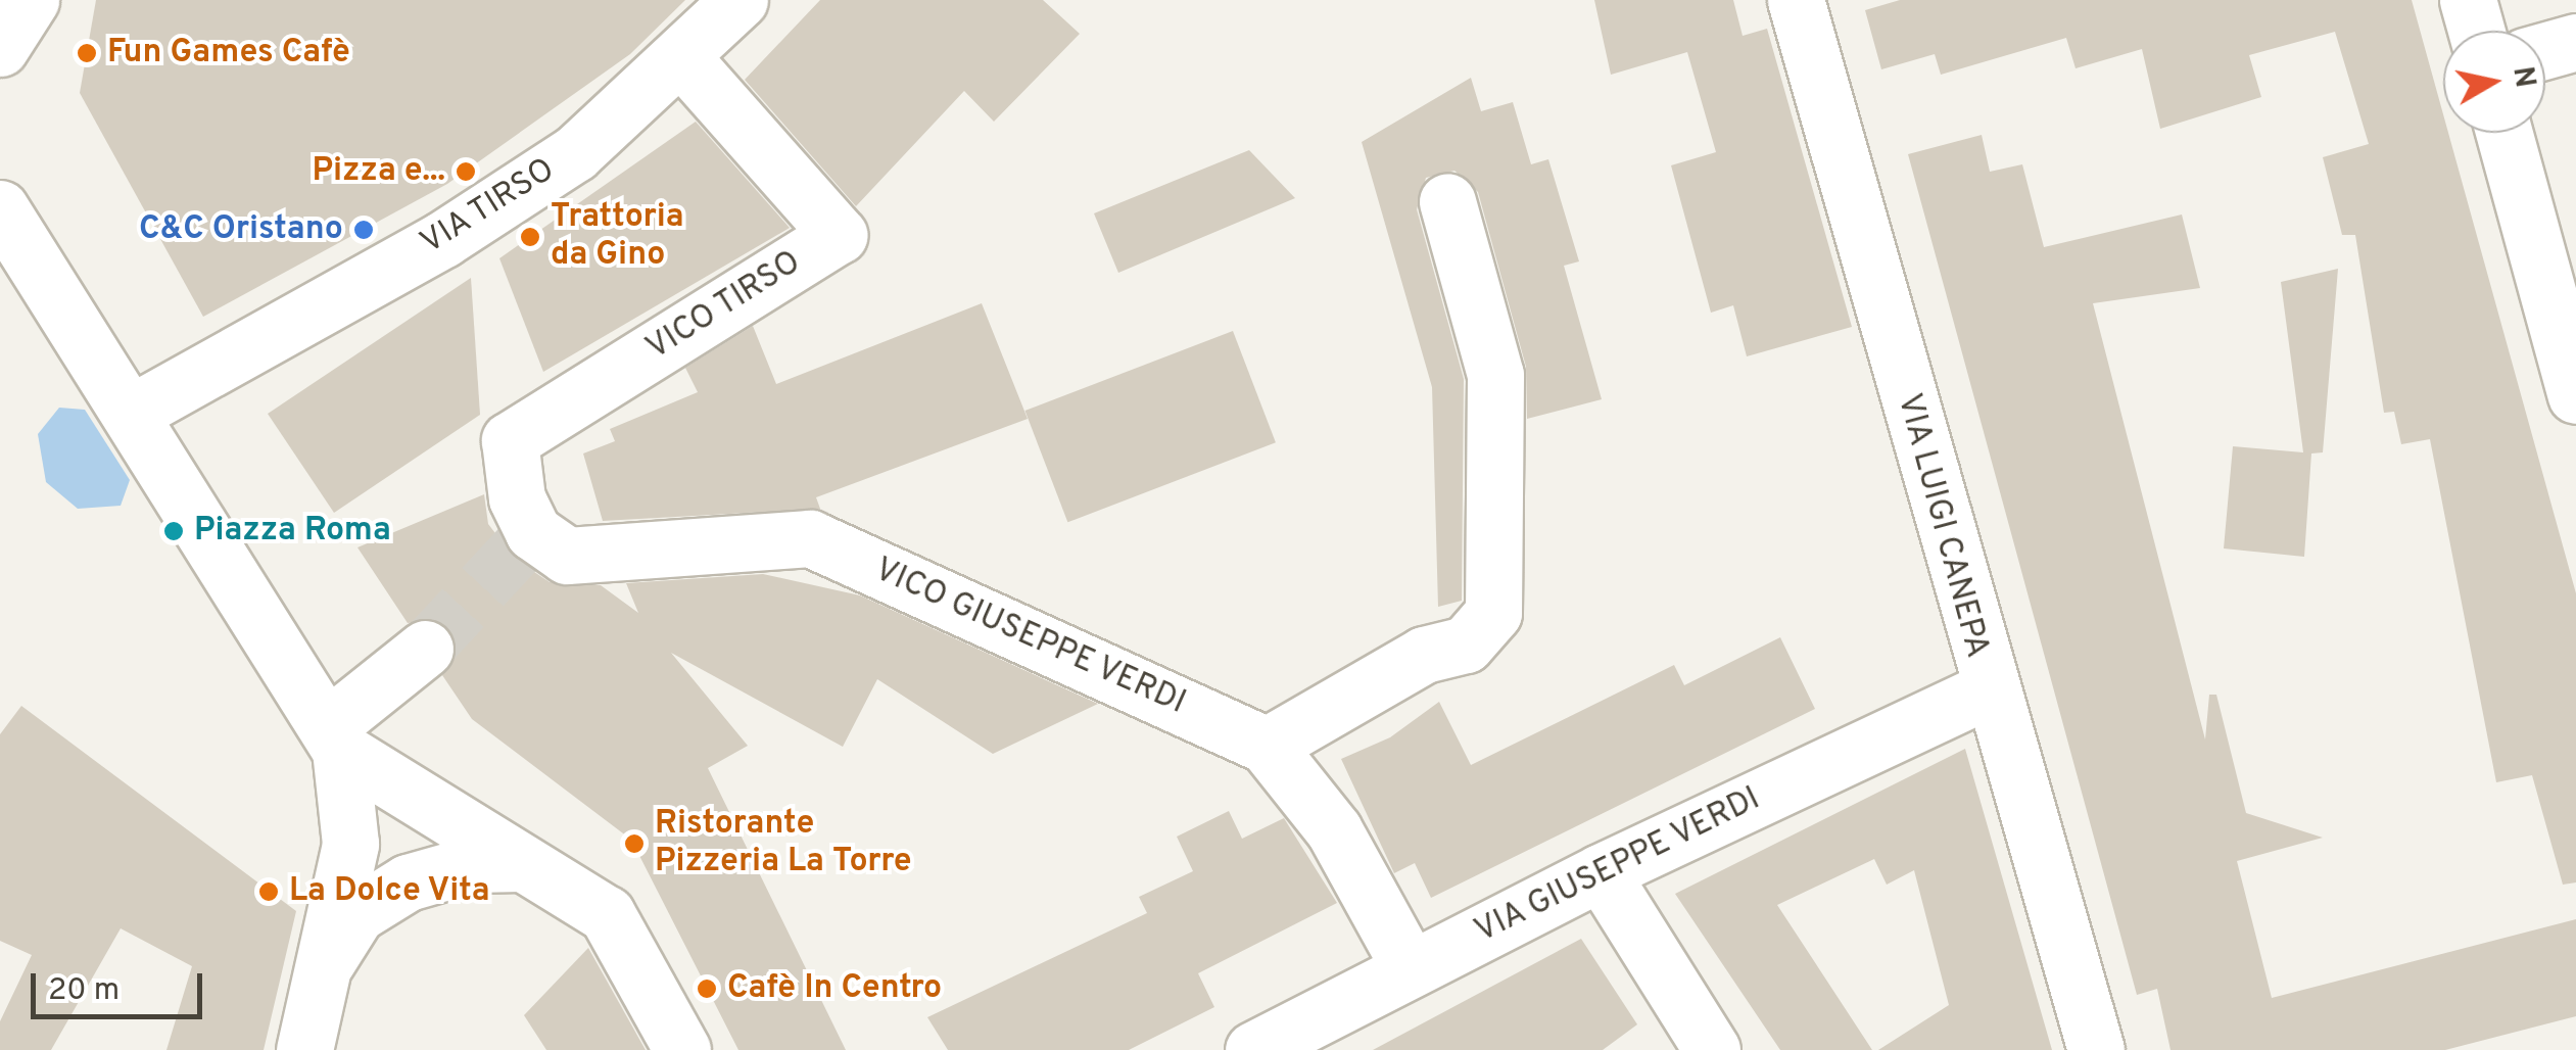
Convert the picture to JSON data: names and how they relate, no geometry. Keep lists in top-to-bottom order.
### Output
{
  "streets": {
    "street": [
      "VIA TIRSO",
      "VICO TIRSO",
      "VIA LUIGI CANEPA",
      "VICO GIUSEPPE VERDI",
      "VIA GIUSEPPE VERDI"
    ]
  },
  "crossings": [
    ["VIA TIRSO", "VICO TIRSO"],
    ["VICO TIRSO", "VICO GIUSEPPE VERDI"],
    ["VIA LUIGI CANEPA", "VIA GIUSEPPE VERDI"],
    ["VICO GIUSEPPE VERDI", "VIA GIUSEPPE VERDI"]
  ],
  "places": [
    "Fun Games Cafè",
    "Pizza e...",
    "C&C Oristano",
    "Trattoria da Gino",
    "Piazza Roma",
    "Ristorante Pizzeria La Torre",
    "La Dolce Vita",
    "Cafè In Centro"
  ],
  "scale_bar": "20 m",
  "north": "right"
}
